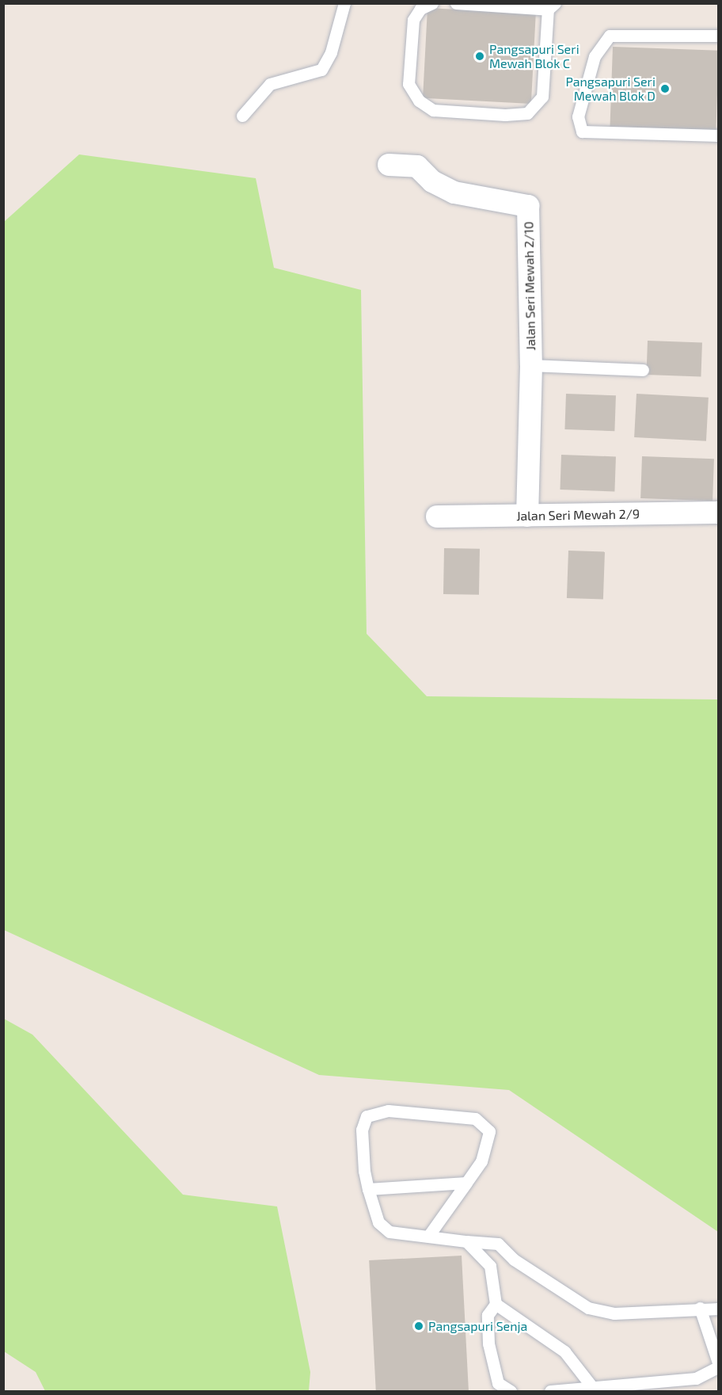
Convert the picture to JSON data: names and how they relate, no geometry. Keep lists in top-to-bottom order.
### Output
{
  "streets": {
    "street": ["Jalan Seri Mewah 2/10", "Jalan Seri Mewah 2/9"]
  },
  "crossings": [
    ["Jalan Seri Mewah 2/10", "Jalan Seri Mewah 2/9"]
  ],
  "places": ["Pangsapuri Seri Mewah Blok C", "Pangsapuri Seri Mewah Blok D", "Pangsapuri Senja"]
}
